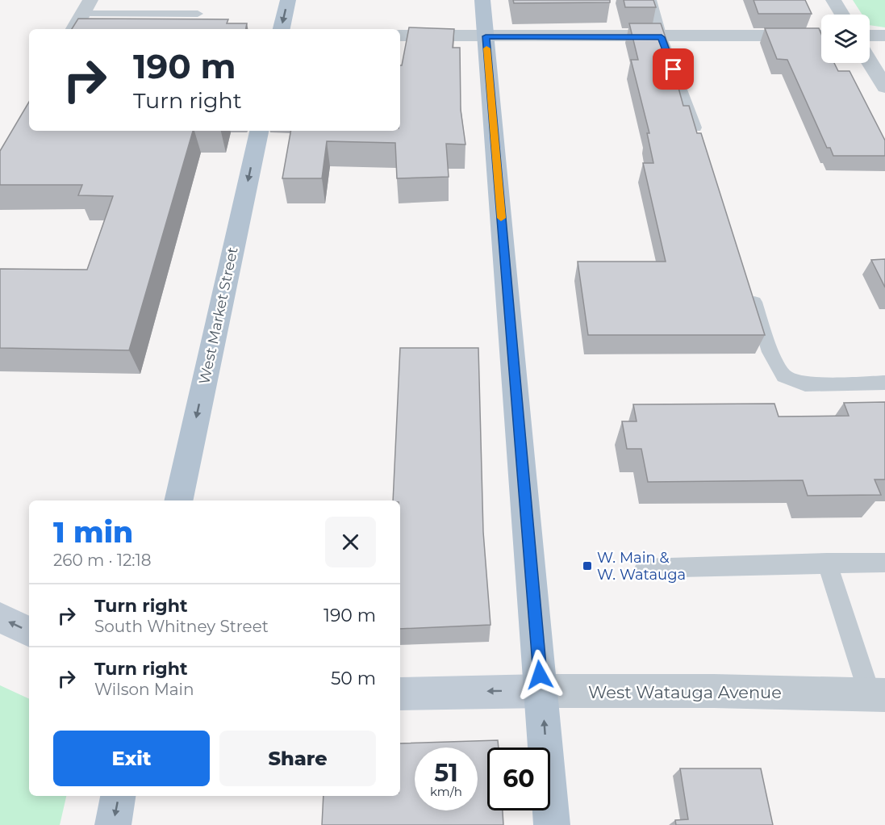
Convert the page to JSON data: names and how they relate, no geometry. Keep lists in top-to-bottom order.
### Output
{
  "streets": {
    "main road": ["West Market Street", "West Watauga Avenue"]
  },
  "one_way": ["West Market Street"],
  "places": {
    "transit": ["W. Main & W. Watauga"]
  },
  "page": {
    "turn": ["190 m", "Turn right"],
    "heading": ["1 min", "260 m · 12:18"],
    "list": [
      {
        "name": "Turn right",
        "note": "South Whitney Street",
        "value": "190 m"
      },
      {
        "name": "Turn right",
        "note": "Wilson Main",
        "value": "50 m"
      }
    ],
    "buttons": ["Exit", "Share"],
    "speed": "51 km/h",
    "limit": "60"
  }
}
